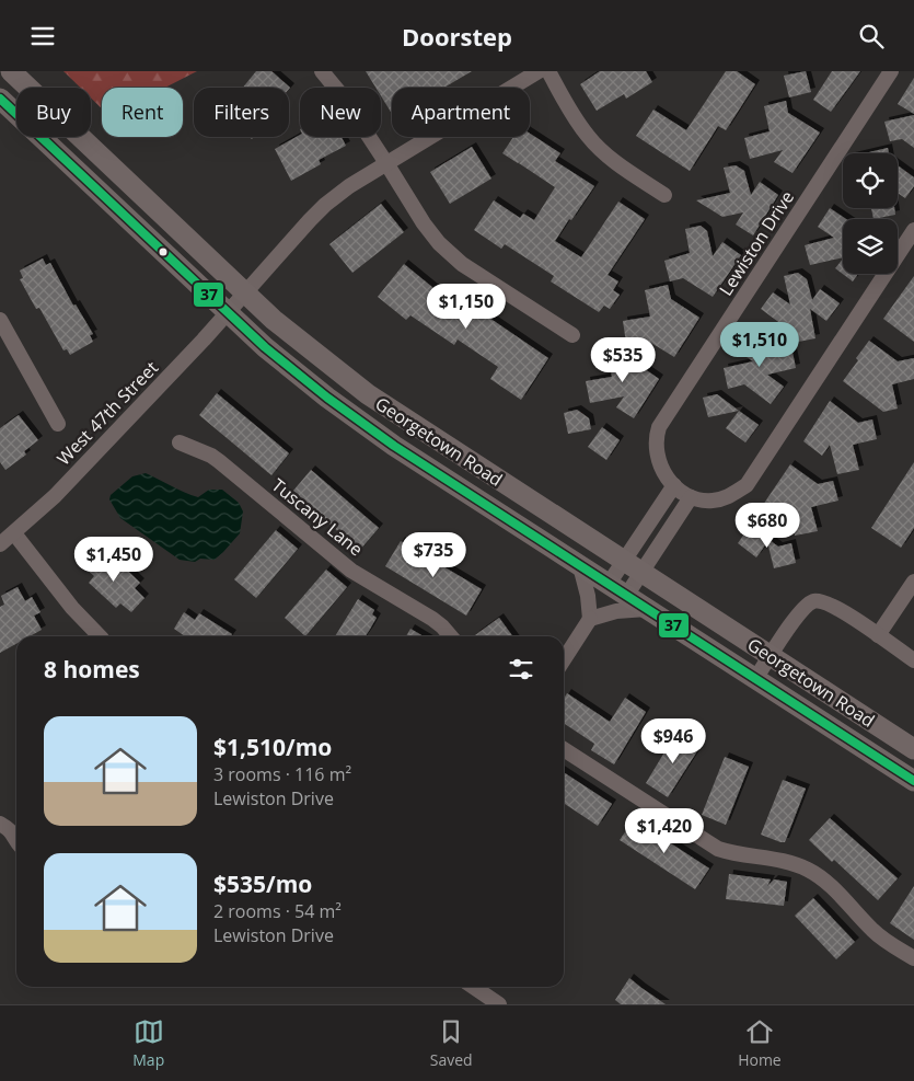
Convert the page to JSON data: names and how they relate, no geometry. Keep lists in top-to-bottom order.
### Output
{
  "streets": {
    "main road": ["Georgetown Road"],
    "street": ["Lewiston Drive", "West 47th Street", "Tuscany Lane"]
  },
  "crossings": [
    ["West 47th Street", "Georgetown Road"]
  ],
  "lines": ["transit line 37"],
  "page": {
    "header": "Doorstep",
    "chip": [
      "Buy",
      "Rent",
      "Filters",
      "New",
      "Apartment"
    ],
    "price": [
      "$1,150",
      "$1,510",
      "$535",
      "$680",
      "$735",
      "$1,450",
      "$946",
      "$1,420"
    ],
    "heading": "8 homes",
    "list": [
      {
        "name": "$1,510/mo",
        "note": "3 rooms · 116 m² · Lewiston Drive"
      },
      {
        "name": "$535/mo",
        "note": "2 rooms · 54 m² · Lewiston Drive"
      }
    ],
    "tabs": ["Map", "Saved", "Home"]
  }
}
